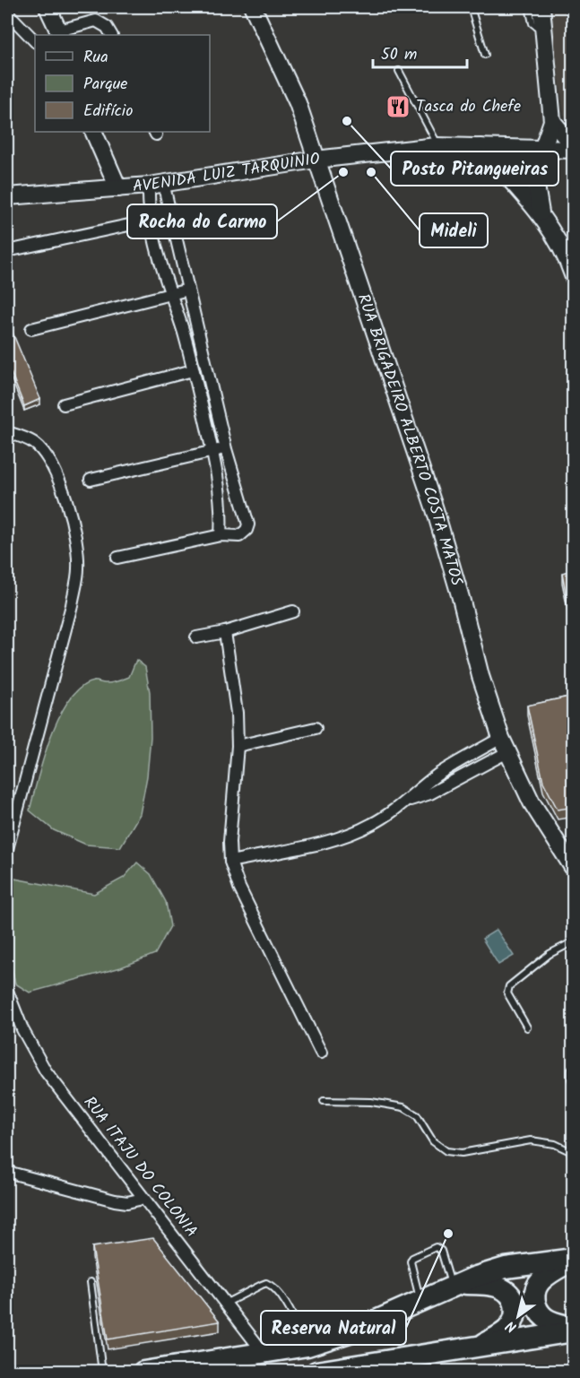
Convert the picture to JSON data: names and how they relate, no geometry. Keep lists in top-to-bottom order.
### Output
{
  "streets": {
    "street": ["AVENIDA LUIZ TARQUÍNIO", "RUA BRIGADEIRO ALBERTO COSTA MATOS", "RUA ITAJU DO COLONIA"]
  },
  "crossings": [
    ["AVENIDA LUIZ TARQUÍNIO", "RUA BRIGADEIRO ALBERTO COSTA MATOS"]
  ],
  "places": {
    "restaurant": ["Tasca do Chefe"],
    "other": [
      "Posto Pitangueiras",
      "Rocha do Carmo",
      "Mideli",
      "Reserva Natural"
    ]
  },
  "legend": ["Rua", "Parque", "Edifício"],
  "scale_bar": "50 m",
  "north": "bottom left"
}
